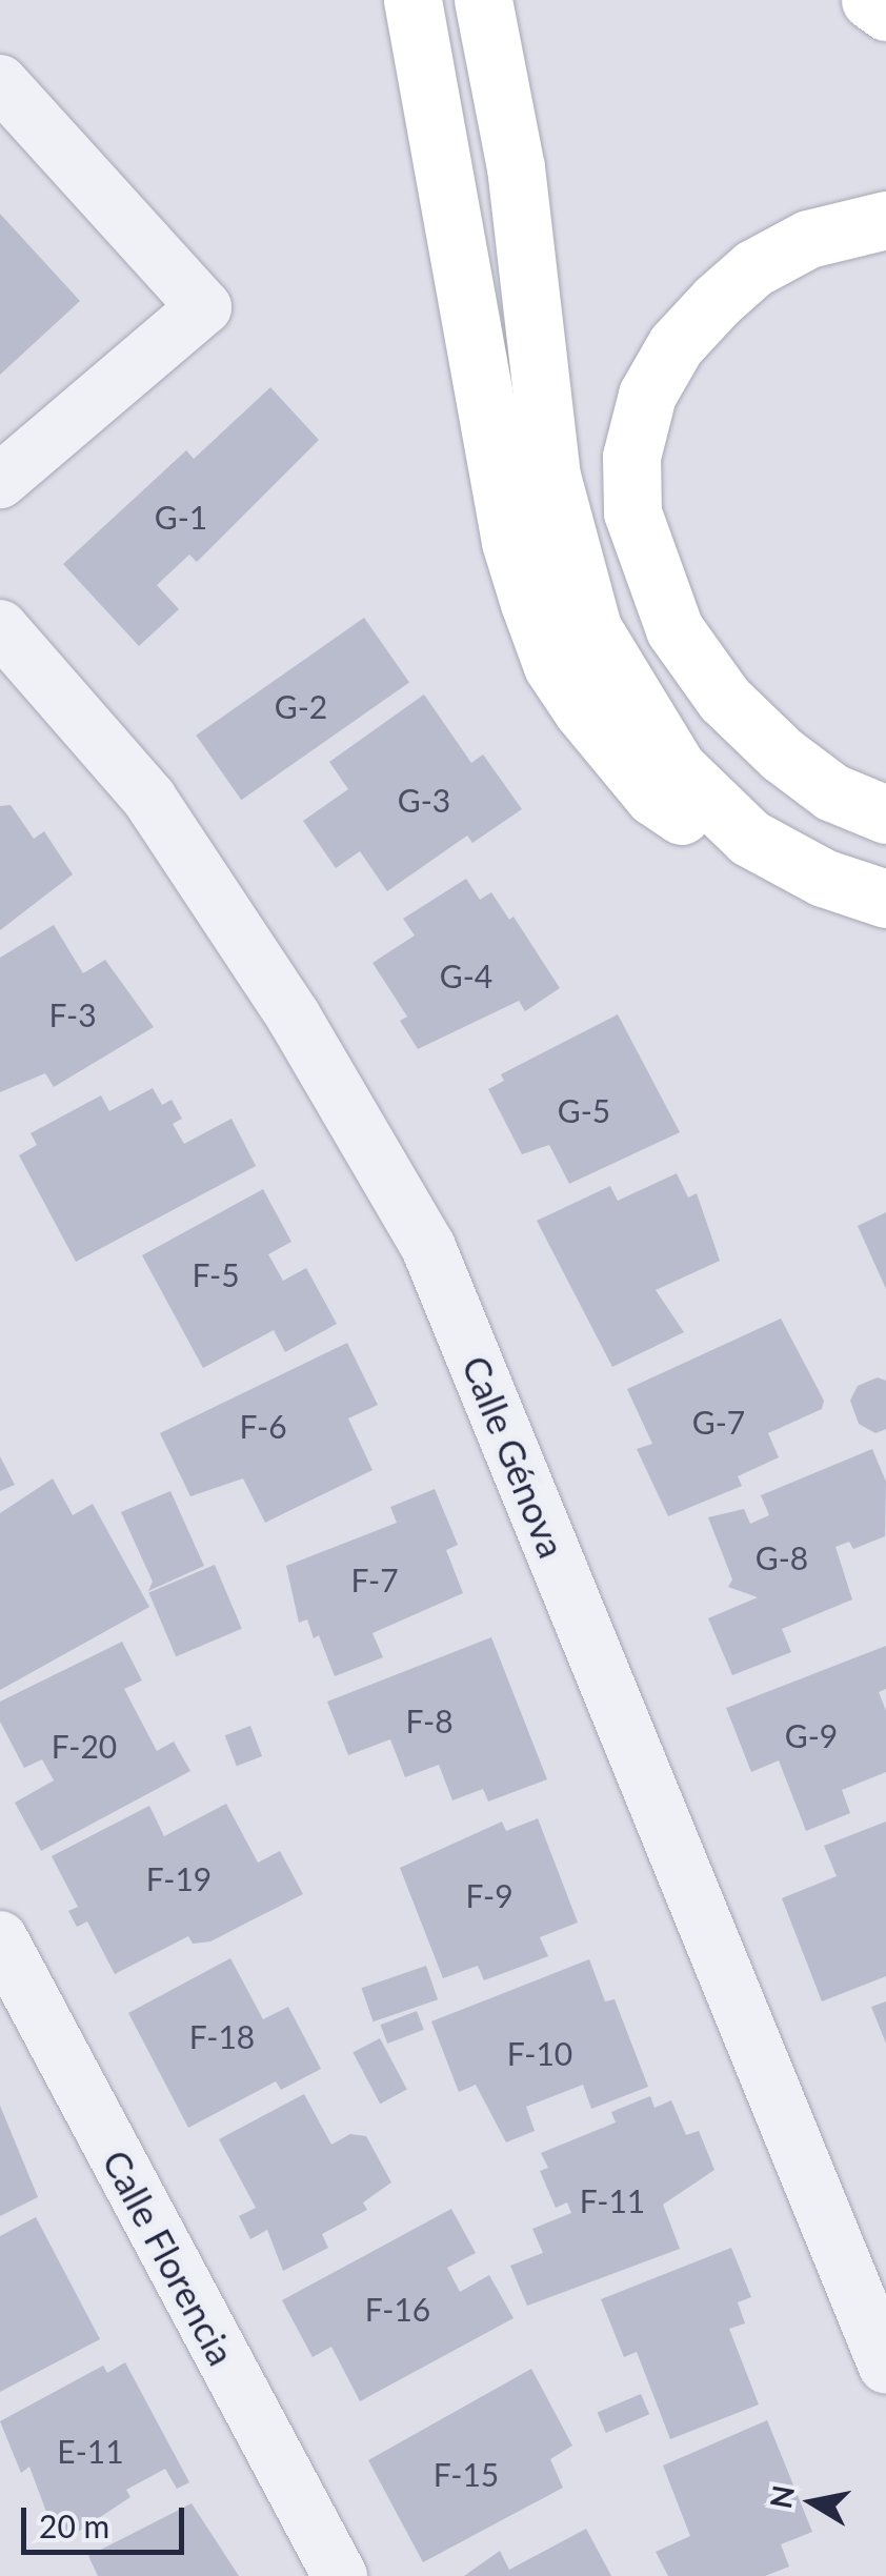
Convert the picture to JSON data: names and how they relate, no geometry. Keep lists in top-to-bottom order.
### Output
{
  "streets": {
    "street": ["Calle Génova", "Calle Florencia"]
  },
  "house_numbers": [
    "G-1",
    "G-2",
    "G-3",
    "G-4",
    "F-3",
    "G-5",
    "F-5",
    "G-7",
    "F-6",
    "G-8",
    "F-7",
    "F-8",
    "G-9",
    "F-20",
    "F-19",
    "F-9",
    "F-18",
    "F-10",
    "F-11",
    "F-16",
    "E-11",
    "F-15"
  ],
  "scale_bar": "20 m",
  "north": "left"
}
